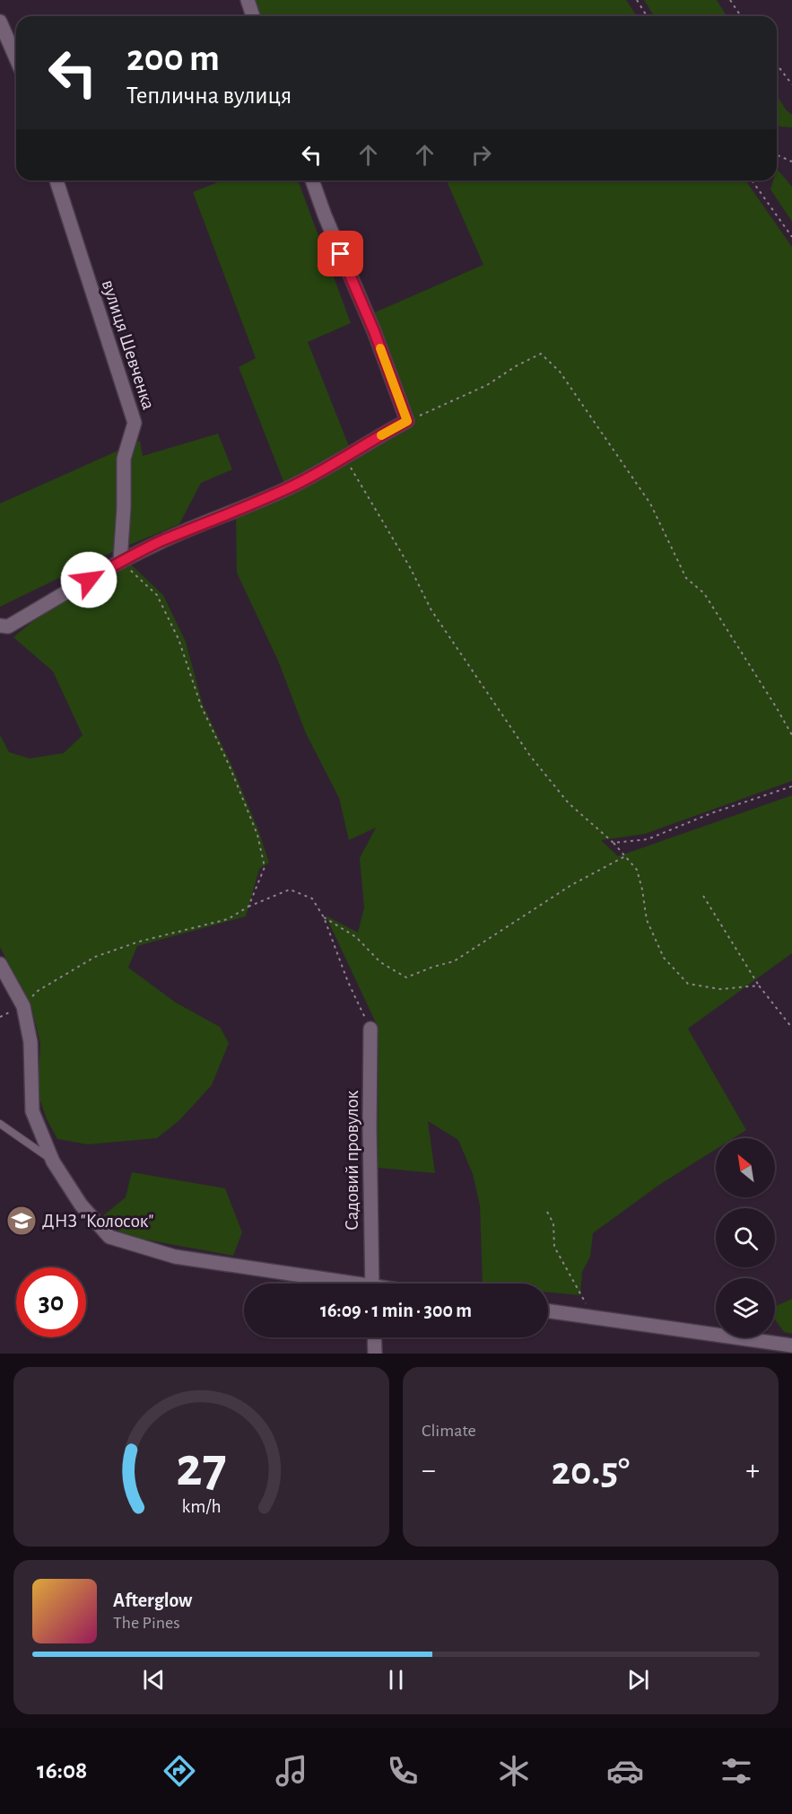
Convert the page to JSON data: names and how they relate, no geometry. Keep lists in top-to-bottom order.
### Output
{
  "streets": {
    "street": ["вулиця Шевченка", "Садовий провулок"]
  },
  "places": {
    "school or university": ["ДНЗ \"Колосок\""]
  },
  "north": "top left",
  "page": {
    "turn": ["200 m", "Теплична вулиця"],
    "limit": "30",
    "trip": "16:09 · 1 min · 300 m",
    "tile": "Climate",
    "heat": ["−", "20.5°", "+"],
    "song": ["Afterglow", "The Pines"],
    "tabs": "16:08",
    "gauge": ["27", "km/h"]
  }
}
